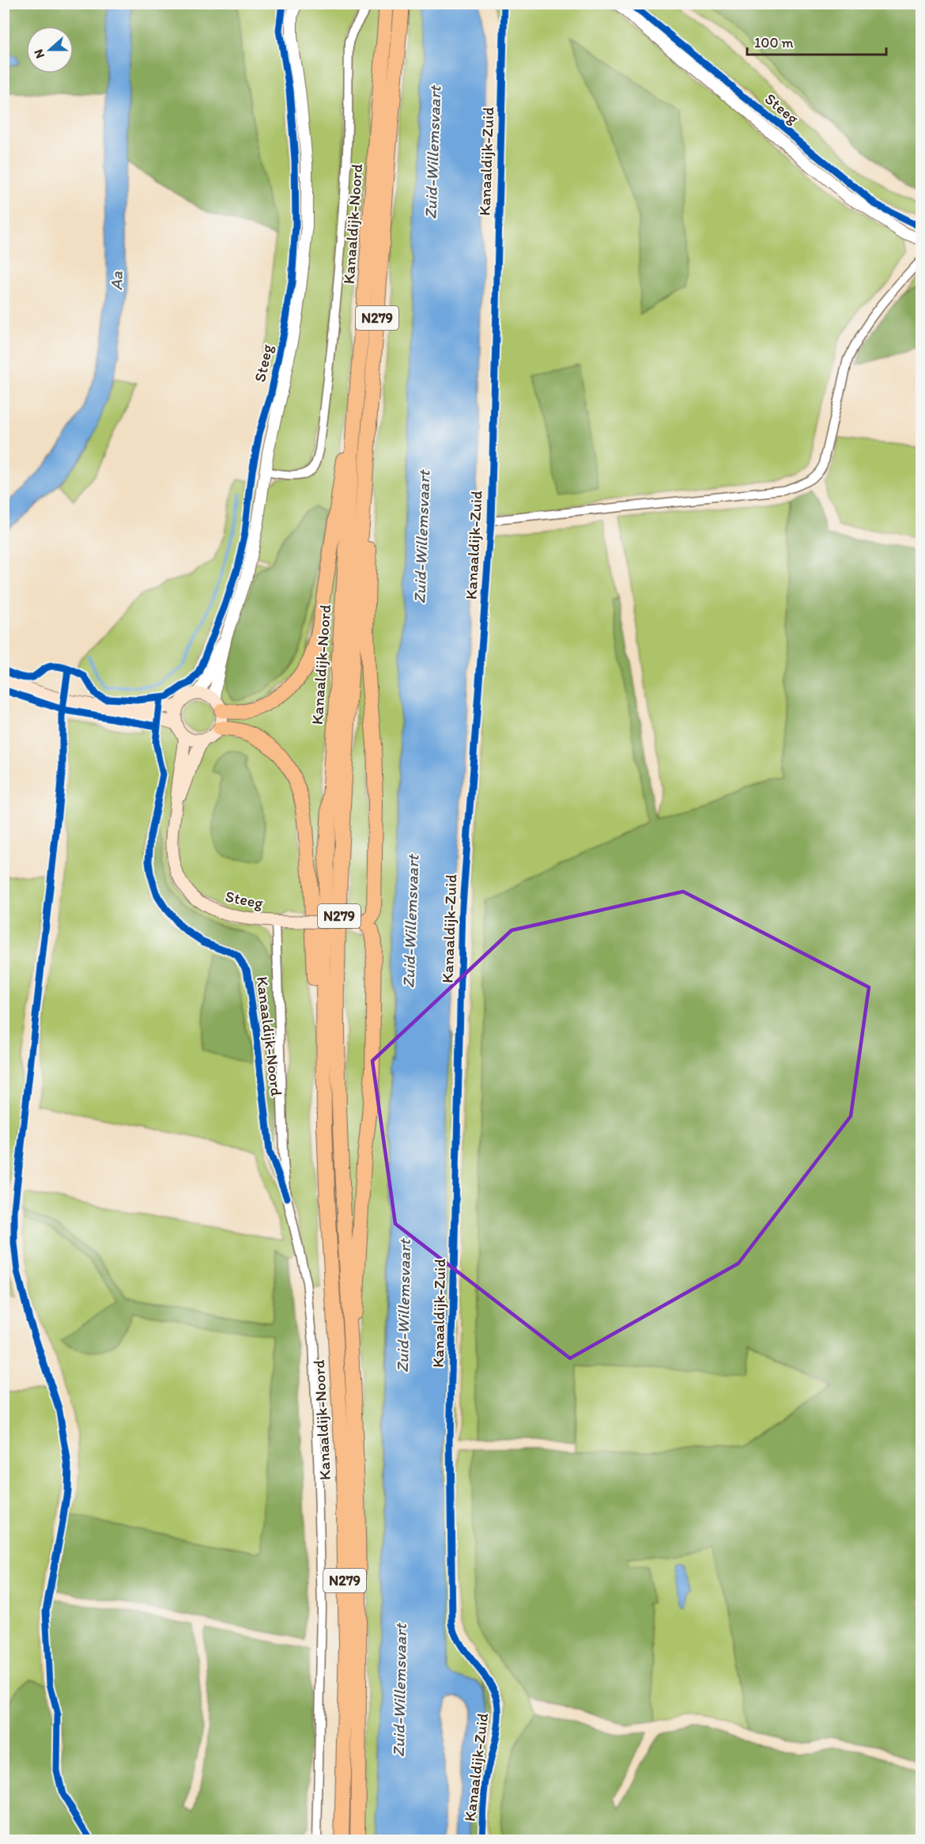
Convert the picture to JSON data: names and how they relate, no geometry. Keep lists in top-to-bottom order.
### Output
{
  "streets": {
    "highway": ["Kanaaldijk-Noord", "N279"],
    "main road": ["Steeg"],
    "cycle path": ["Kanaaldijk-Zuid"]
  },
  "crossings": [
    ["Steeg", "Kanaaldijk-Noord"],
    ["Steeg", "N279"],
    ["Kanaaldijk-Noord", "N279"]
  ],
  "water": ["Zuid-Willemsvaart", "Aa"],
  "scale_bar": "100 m",
  "north": "left"
}
